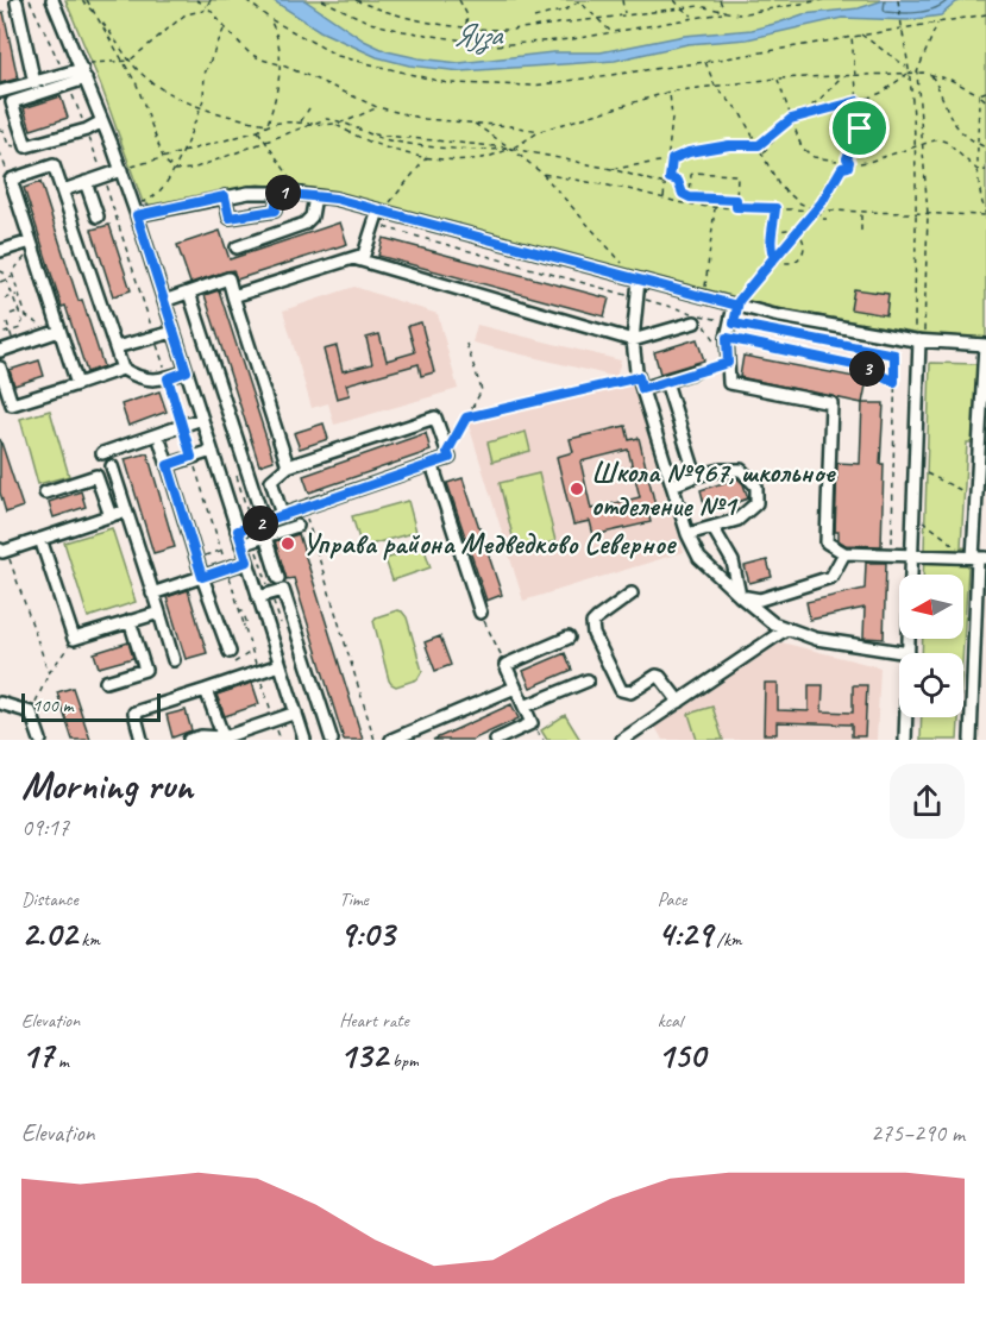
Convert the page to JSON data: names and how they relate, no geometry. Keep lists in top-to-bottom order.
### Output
{
  "water": ["Яуза"],
  "places": ["Школа №967, школьное отделение №1", "Управа района Медведково Северное"],
  "scale_bar": "100 m",
  "north": "left",
  "page": {
    "pins": ["1", "3", "2"],
    "scale": "100 m",
    "heading": ["Morning run", "09:17"],
    "stats": [
      ["Distance", "2.02 km"],
      ["Time", "9:03"],
      ["Pace", "4:29 /km"],
      ["Elevation", "17 m"],
      ["Heart rate", "132 bpm"],
      ["kcal", "150"]
    ],
    "chart": ["Elevation", "275–290 m"]
  }
}
